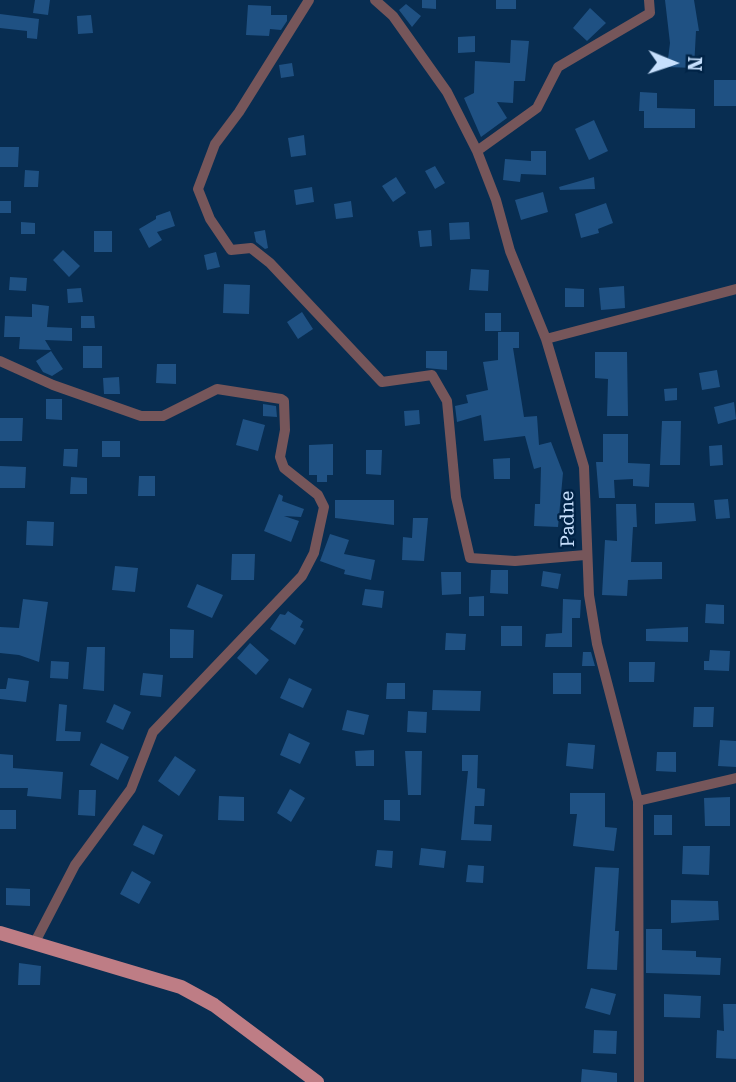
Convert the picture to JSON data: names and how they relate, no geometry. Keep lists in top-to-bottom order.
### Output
{
  "streets": {
    "street": ["Padne"]
  },
  "north": "right"
}
